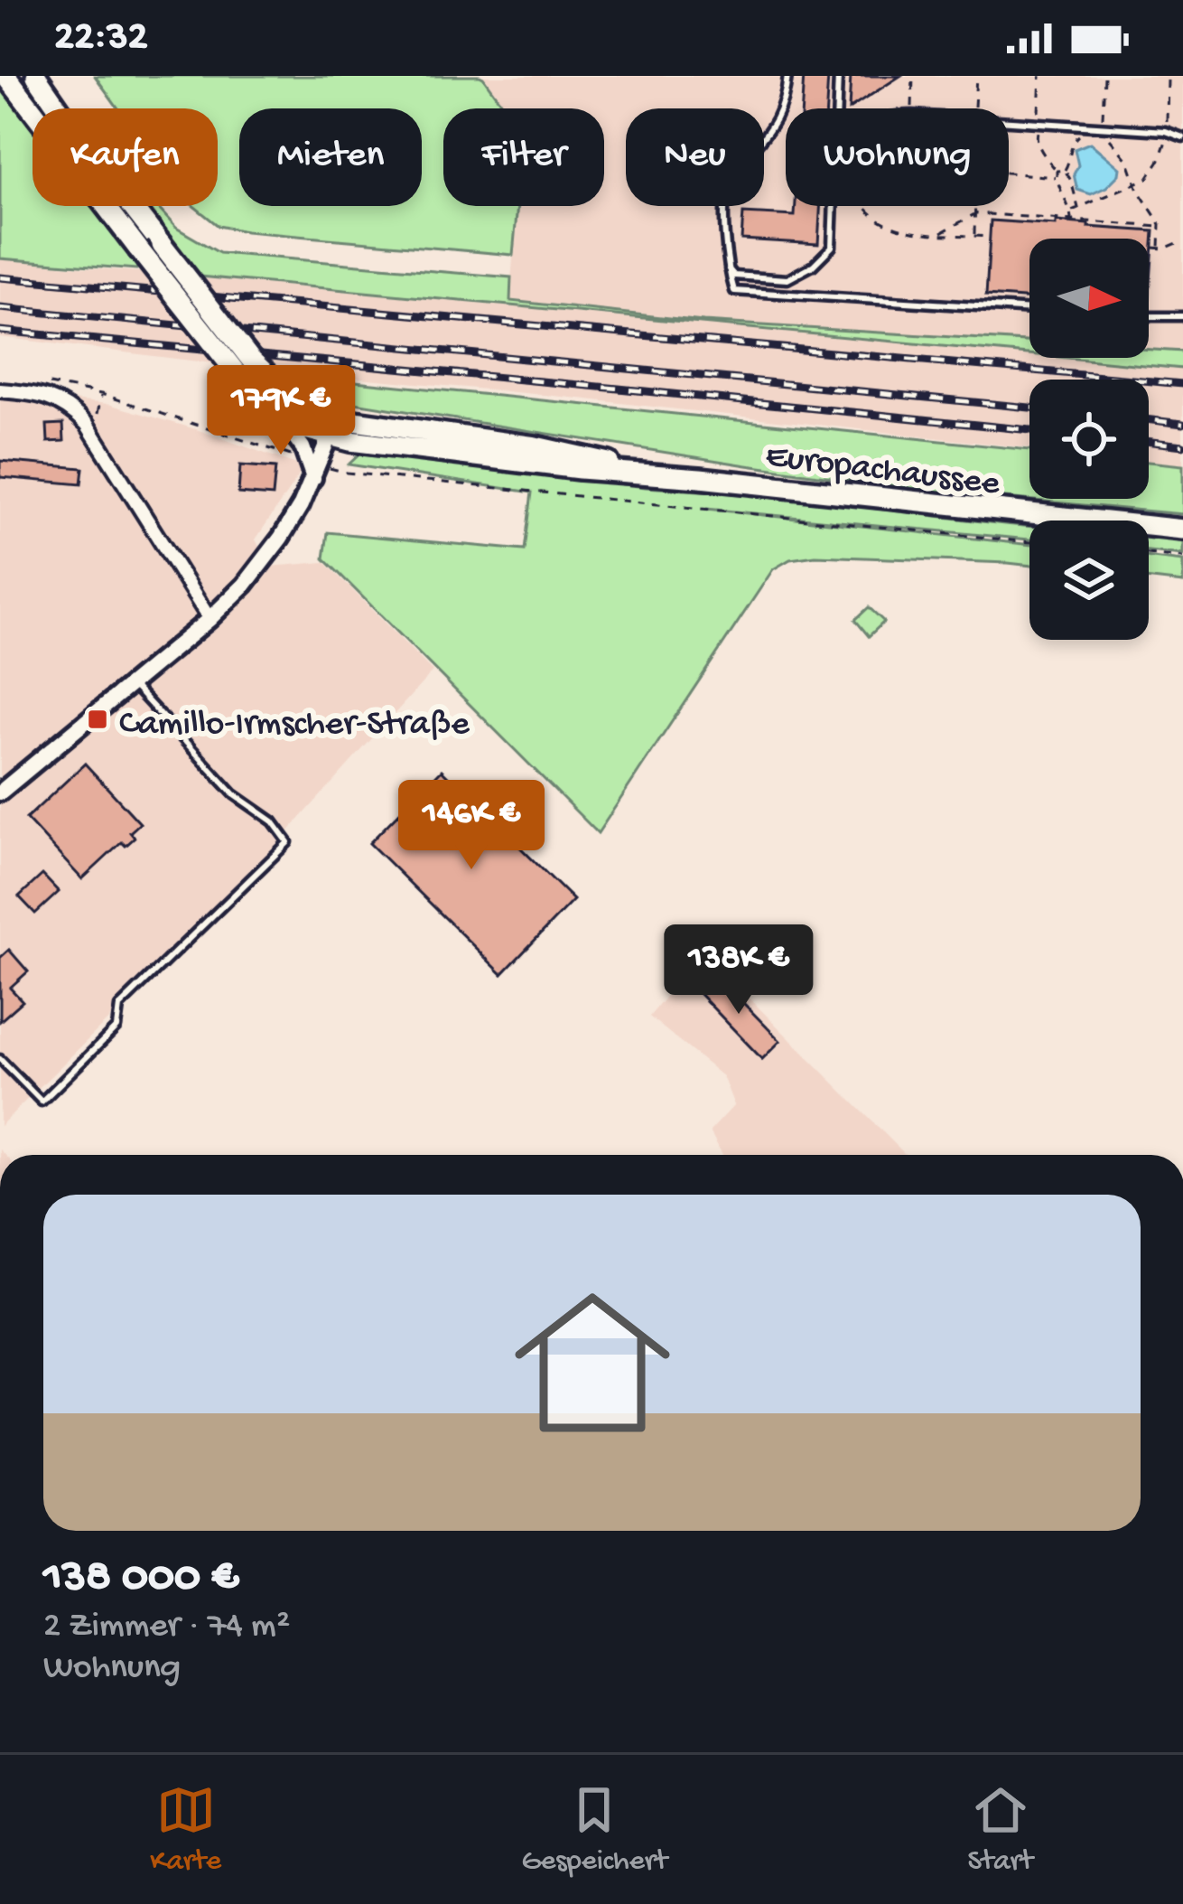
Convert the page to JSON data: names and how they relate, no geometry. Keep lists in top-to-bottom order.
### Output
{
  "streets": {
    "main road": ["Europachaussee"]
  },
  "places": {
    "transit": ["Camillo-Irmscher-Straße"]
  },
  "north": "right",
  "page": {
    "status": "22:32",
    "chip": [
      "Kaufen",
      "Mieten",
      "Filter",
      "Neu",
      "Wohnung"
    ],
    "price": ["179K €", "146K €", "138K €"],
    "list": [
      {
        "name": "138 000 €",
        "note": "2 Zimmer · 74 m² · Wohnung"
      }
    ],
    "tabs": ["Karte", "Gespeichert", "Start"]
  }
}
